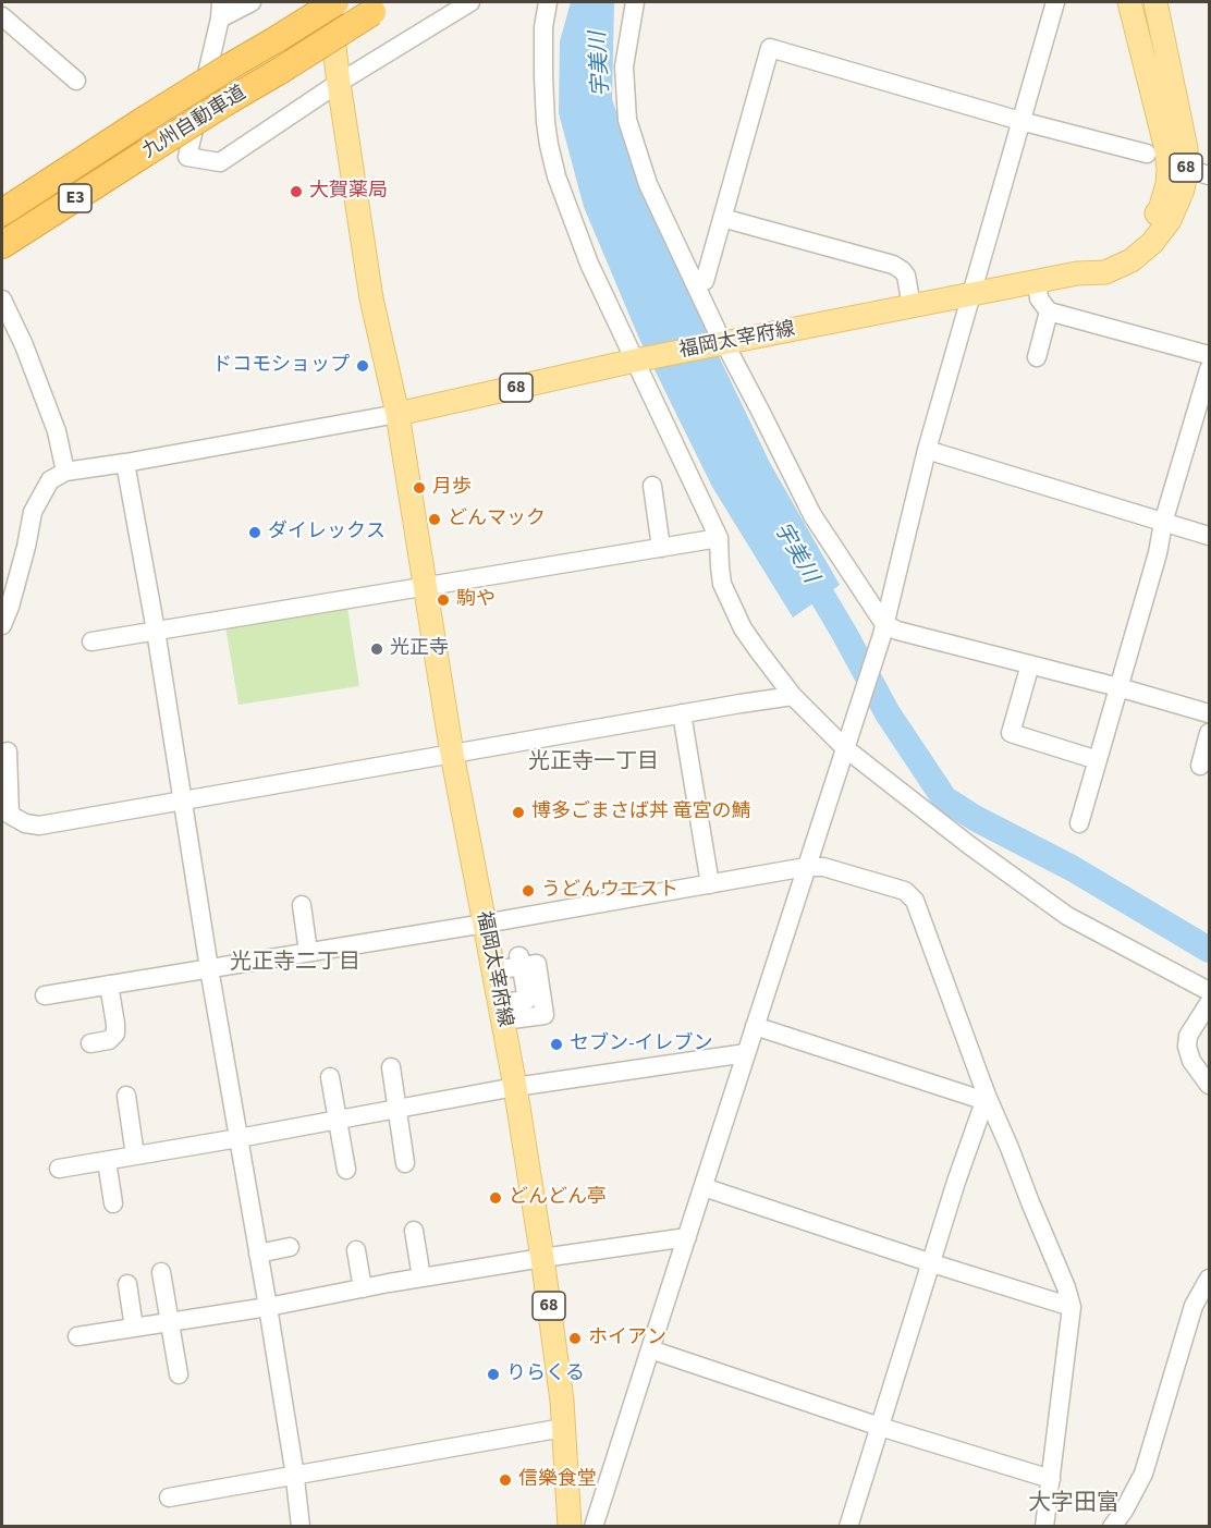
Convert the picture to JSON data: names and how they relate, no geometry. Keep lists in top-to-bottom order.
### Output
{
  "streets": {
    "highway": ["九州自動車道", "E3"],
    "main road": ["68", "福岡太宰府線"]
  },
  "districts": ["光正寺一丁目", "光正寺二丁目", "大字田富"],
  "water": ["宇美川"],
  "places": [
    "大賀薬局",
    "ドコモショップ",
    "月歩",
    "どんマック",
    "ダイレックス",
    "駒や",
    "光正寺",
    "博多ごまさば丼 竜宮の鯖",
    "うどんウエスト",
    "セブン-イレブン",
    "どんどん亭",
    "ホイアン",
    "りらくる",
    "信樂食堂"
  ]
}
